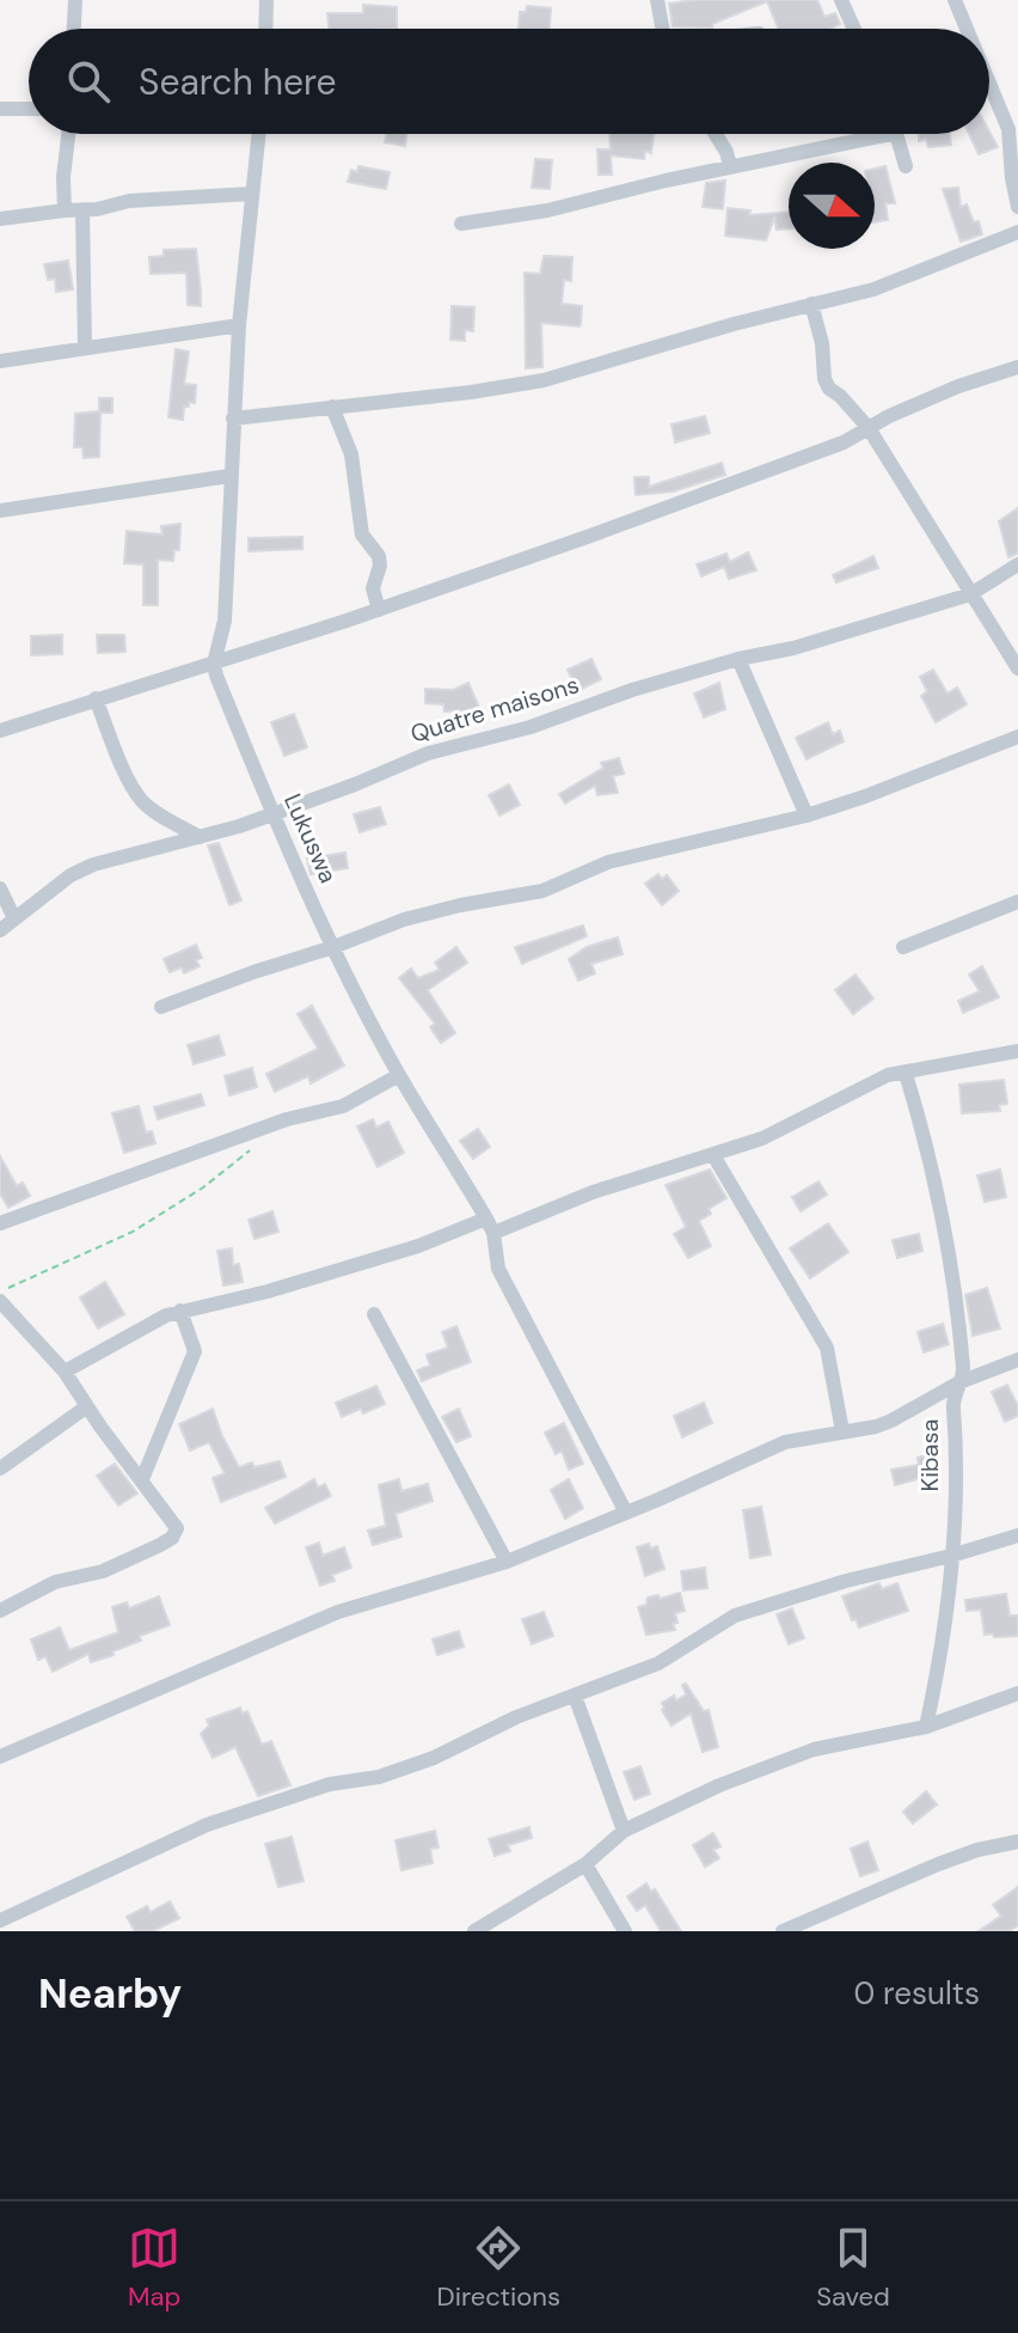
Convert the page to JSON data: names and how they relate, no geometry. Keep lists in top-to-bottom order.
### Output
{
  "streets": {
    "street": ["Quatre maisons", "Lukuswa", "Kibasa"]
  },
  "crossings": [
    ["Quatre maisons", "Lukuswa"]
  ],
  "north": "right",
  "page": {
    "search": "Search here",
    "heading": ["Nearby", "0 results"],
    "nav": ["Map", "Directions", "Saved"]
  }
}
